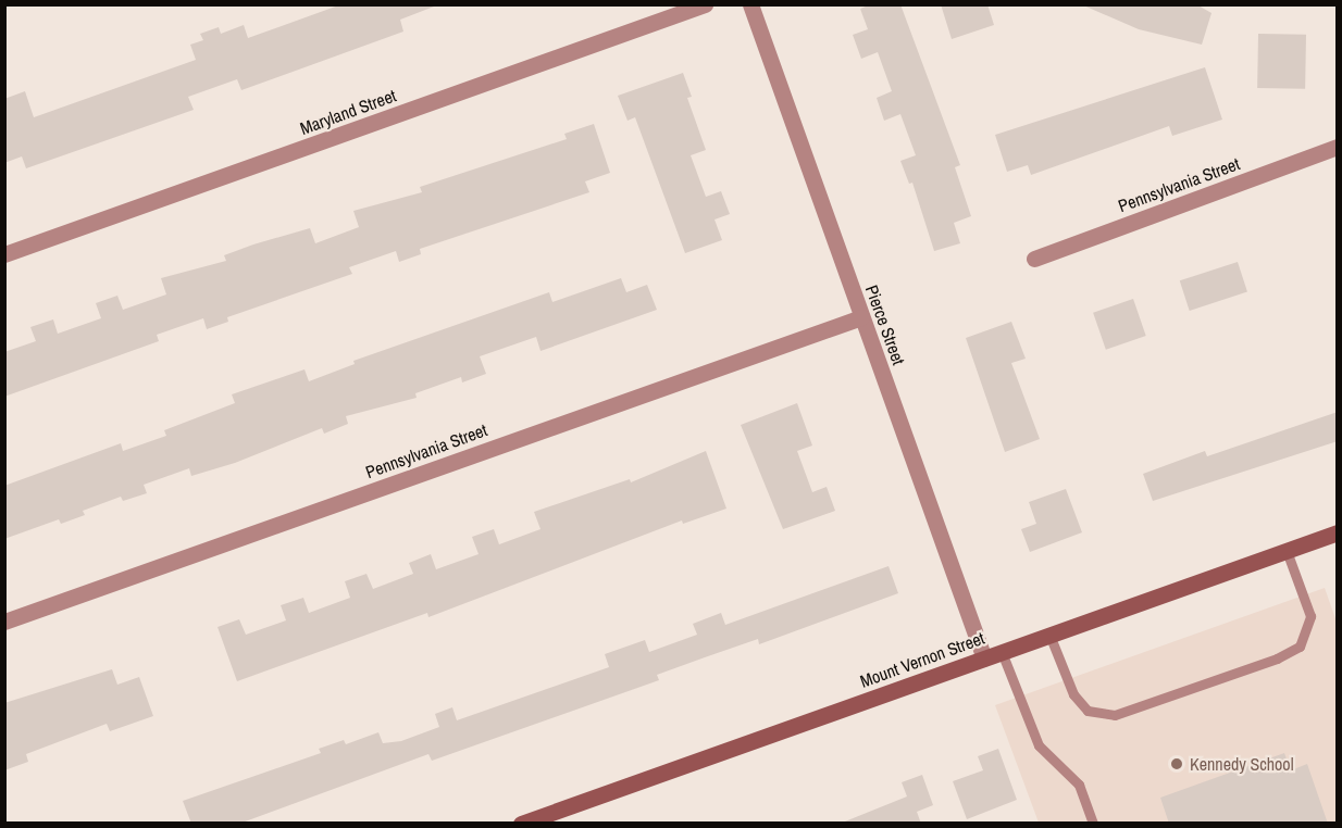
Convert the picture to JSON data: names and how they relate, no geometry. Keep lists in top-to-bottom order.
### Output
{
  "streets": {
    "street": [
      "Maryland Street",
      "Pennsylvania Street",
      "Pierce Street",
      "Mount Vernon Street"
    ]
  },
  "crossings": [
    ["Pennsylvania Street", "Pierce Street"],
    ["Pierce Street", "Mount Vernon Street"]
  ],
  "places": ["Kennedy School"]
}
